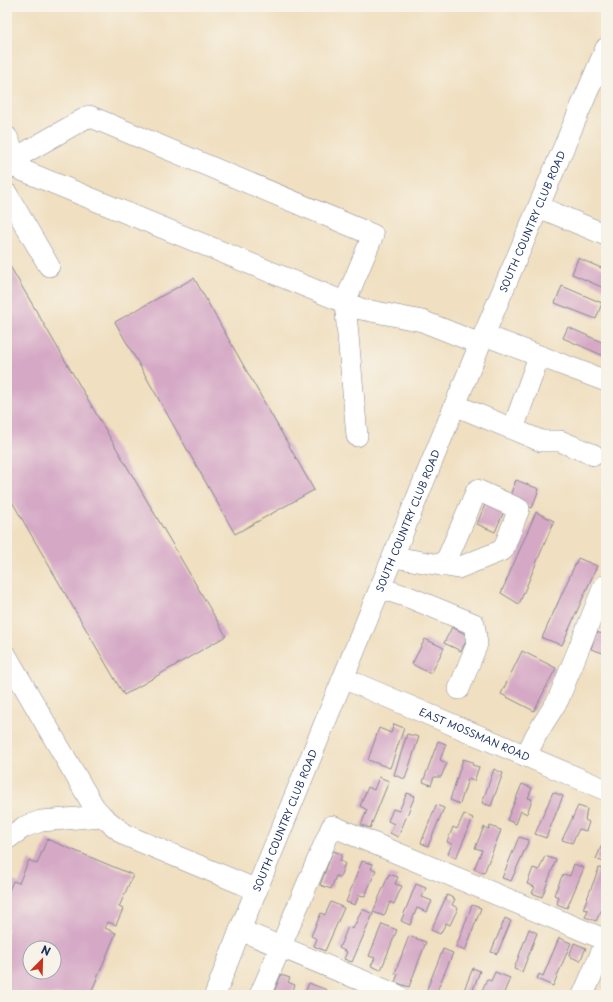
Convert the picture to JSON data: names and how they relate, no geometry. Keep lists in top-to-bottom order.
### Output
{
  "streets": {
    "street": ["SOUTH COUNTRY CLUB ROAD", "EAST MOSSMAN ROAD"]
  },
  "crossings": [
    ["SOUTH COUNTRY CLUB ROAD", "EAST MOSSMAN ROAD"]
  ],
  "north": "top right"
}
